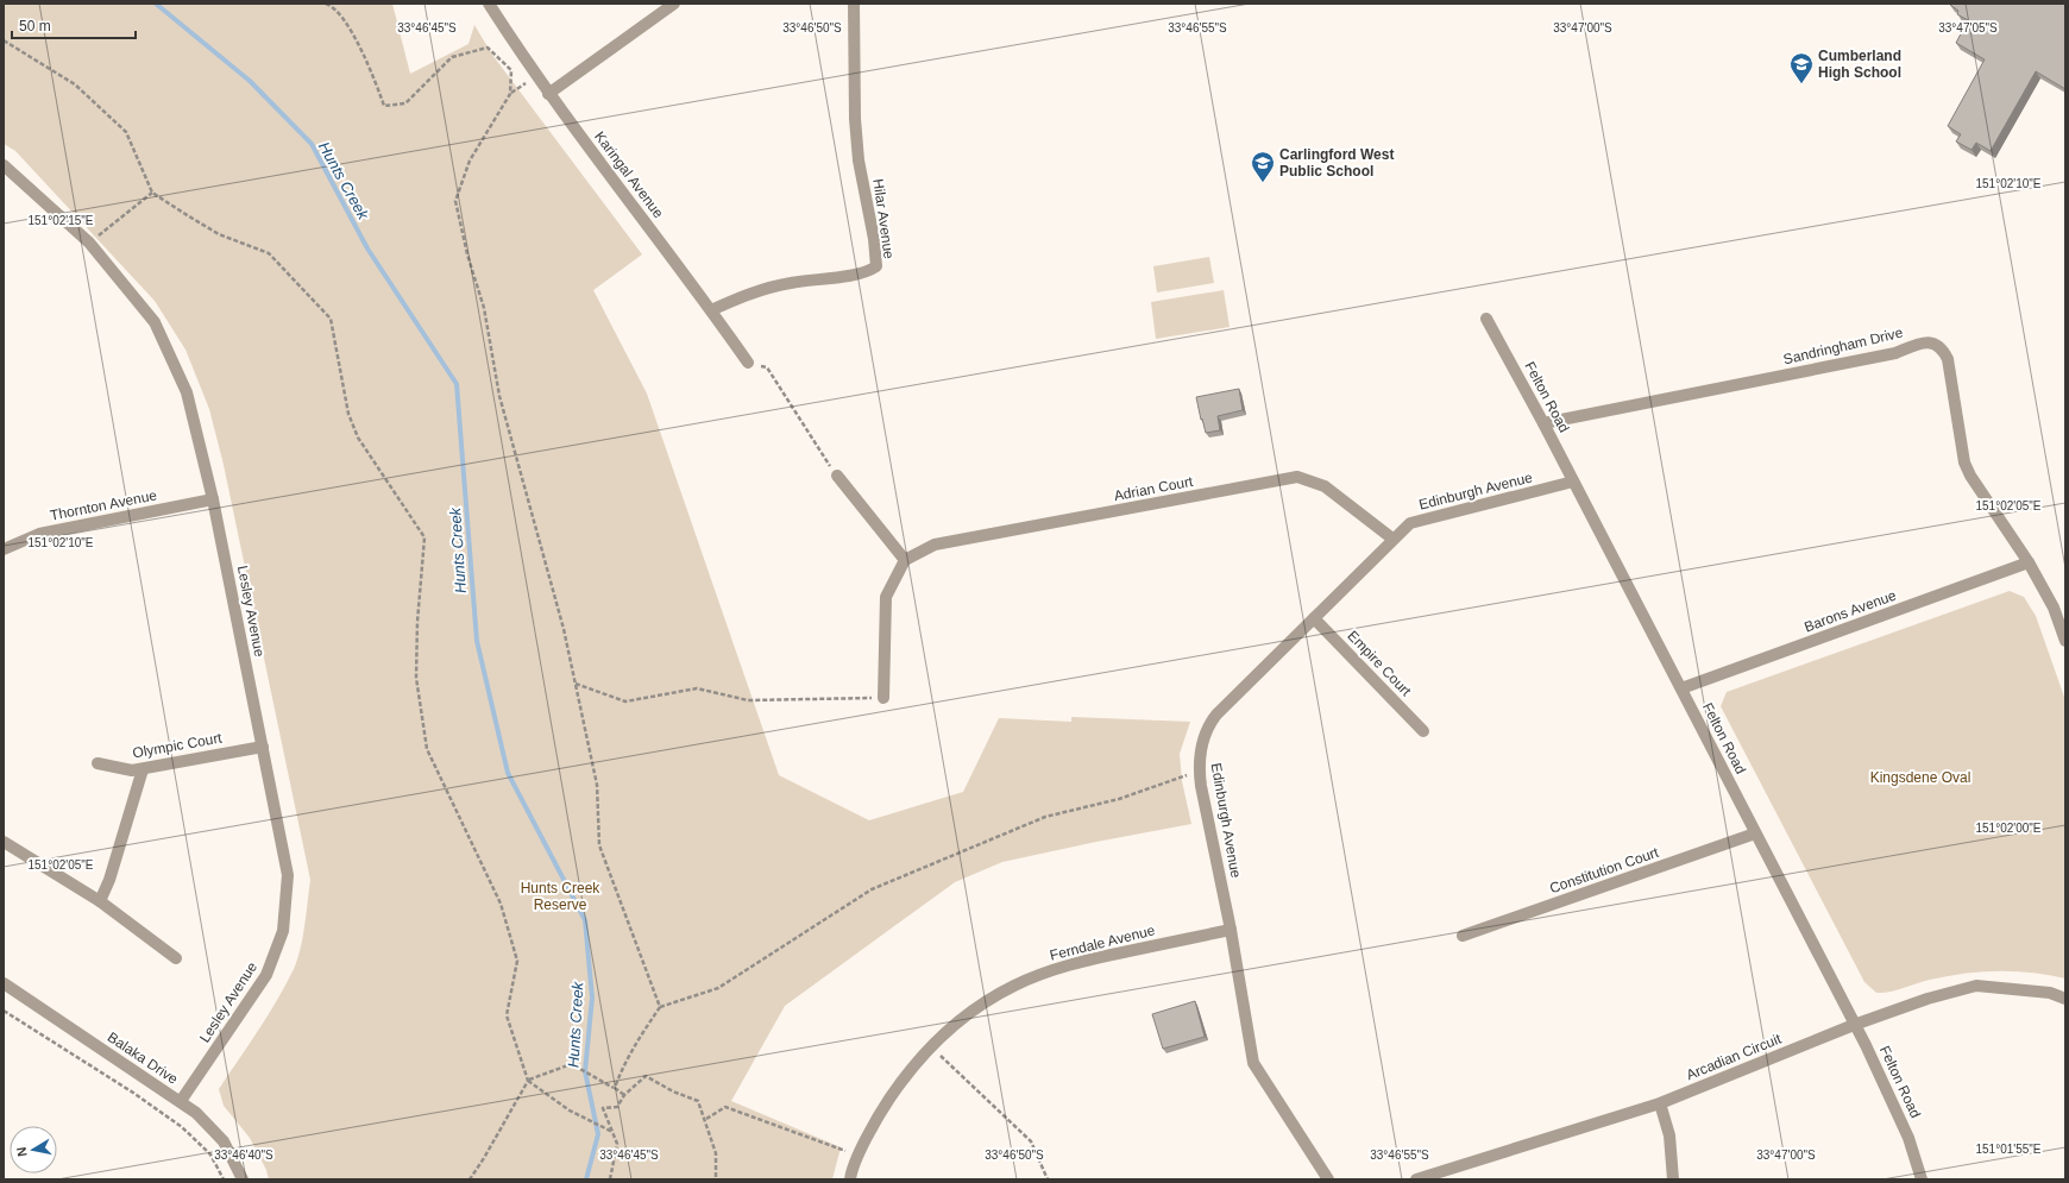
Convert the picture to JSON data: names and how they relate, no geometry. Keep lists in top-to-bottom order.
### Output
{
  "streets": {
    "street": [
      "Karingal Avenue",
      "Hilar Avenue",
      "Sandringham Drive",
      "Felton Road",
      "Adrian Court",
      "Edinburgh Avenue",
      "Thornton Avenue",
      "Lesley Avenue",
      "Barons Avenue",
      "Empire Court",
      "Olympic Court",
      "Constitution Court",
      "Ferndale Avenue",
      "Arcadian Circuit",
      "Balaka Drive"
    ]
  },
  "crossings": [
    ["Karingal Avenue", "Hilar Avenue"],
    ["Sandringham Drive", "Felton Road"],
    ["Sandringham Drive", "Barons Avenue"],
    ["Felton Road", "Edinburgh Avenue"],
    ["Felton Road", "Barons Avenue"],
    ["Felton Road", "Constitution Court"],
    ["Felton Road", "Arcadian Circuit"],
    ["Adrian Court", "Edinburgh Avenue"],
    ["Edinburgh Avenue", "Empire Court"],
    ["Edinburgh Avenue", "Ferndale Avenue"],
    ["Thornton Avenue", "Lesley Avenue"],
    ["Lesley Avenue", "Olympic Court"],
    ["Lesley Avenue", "Balaka Drive"]
  ],
  "water": ["Hunts Creek"],
  "parks": ["Kingsdene Oval", "Hunts Creek Reserve"],
  "places": {
    "school or university": ["Cumberland High School", "Carlingford West Public School"]
  },
  "scale_bar": "50 m",
  "north": "left",
  "coordinates": [
    "33°46'45\"S",
    "33°46'50\"S",
    "33°46'55\"S",
    "33°47'00\"S",
    "33°47'05\"S",
    "151°02'10\"E",
    "151°02'15\"E",
    "151°02'05\"E",
    "151°02'00\"E",
    "151°01'55\"E",
    "33°46'40\"S"
  ]
}
